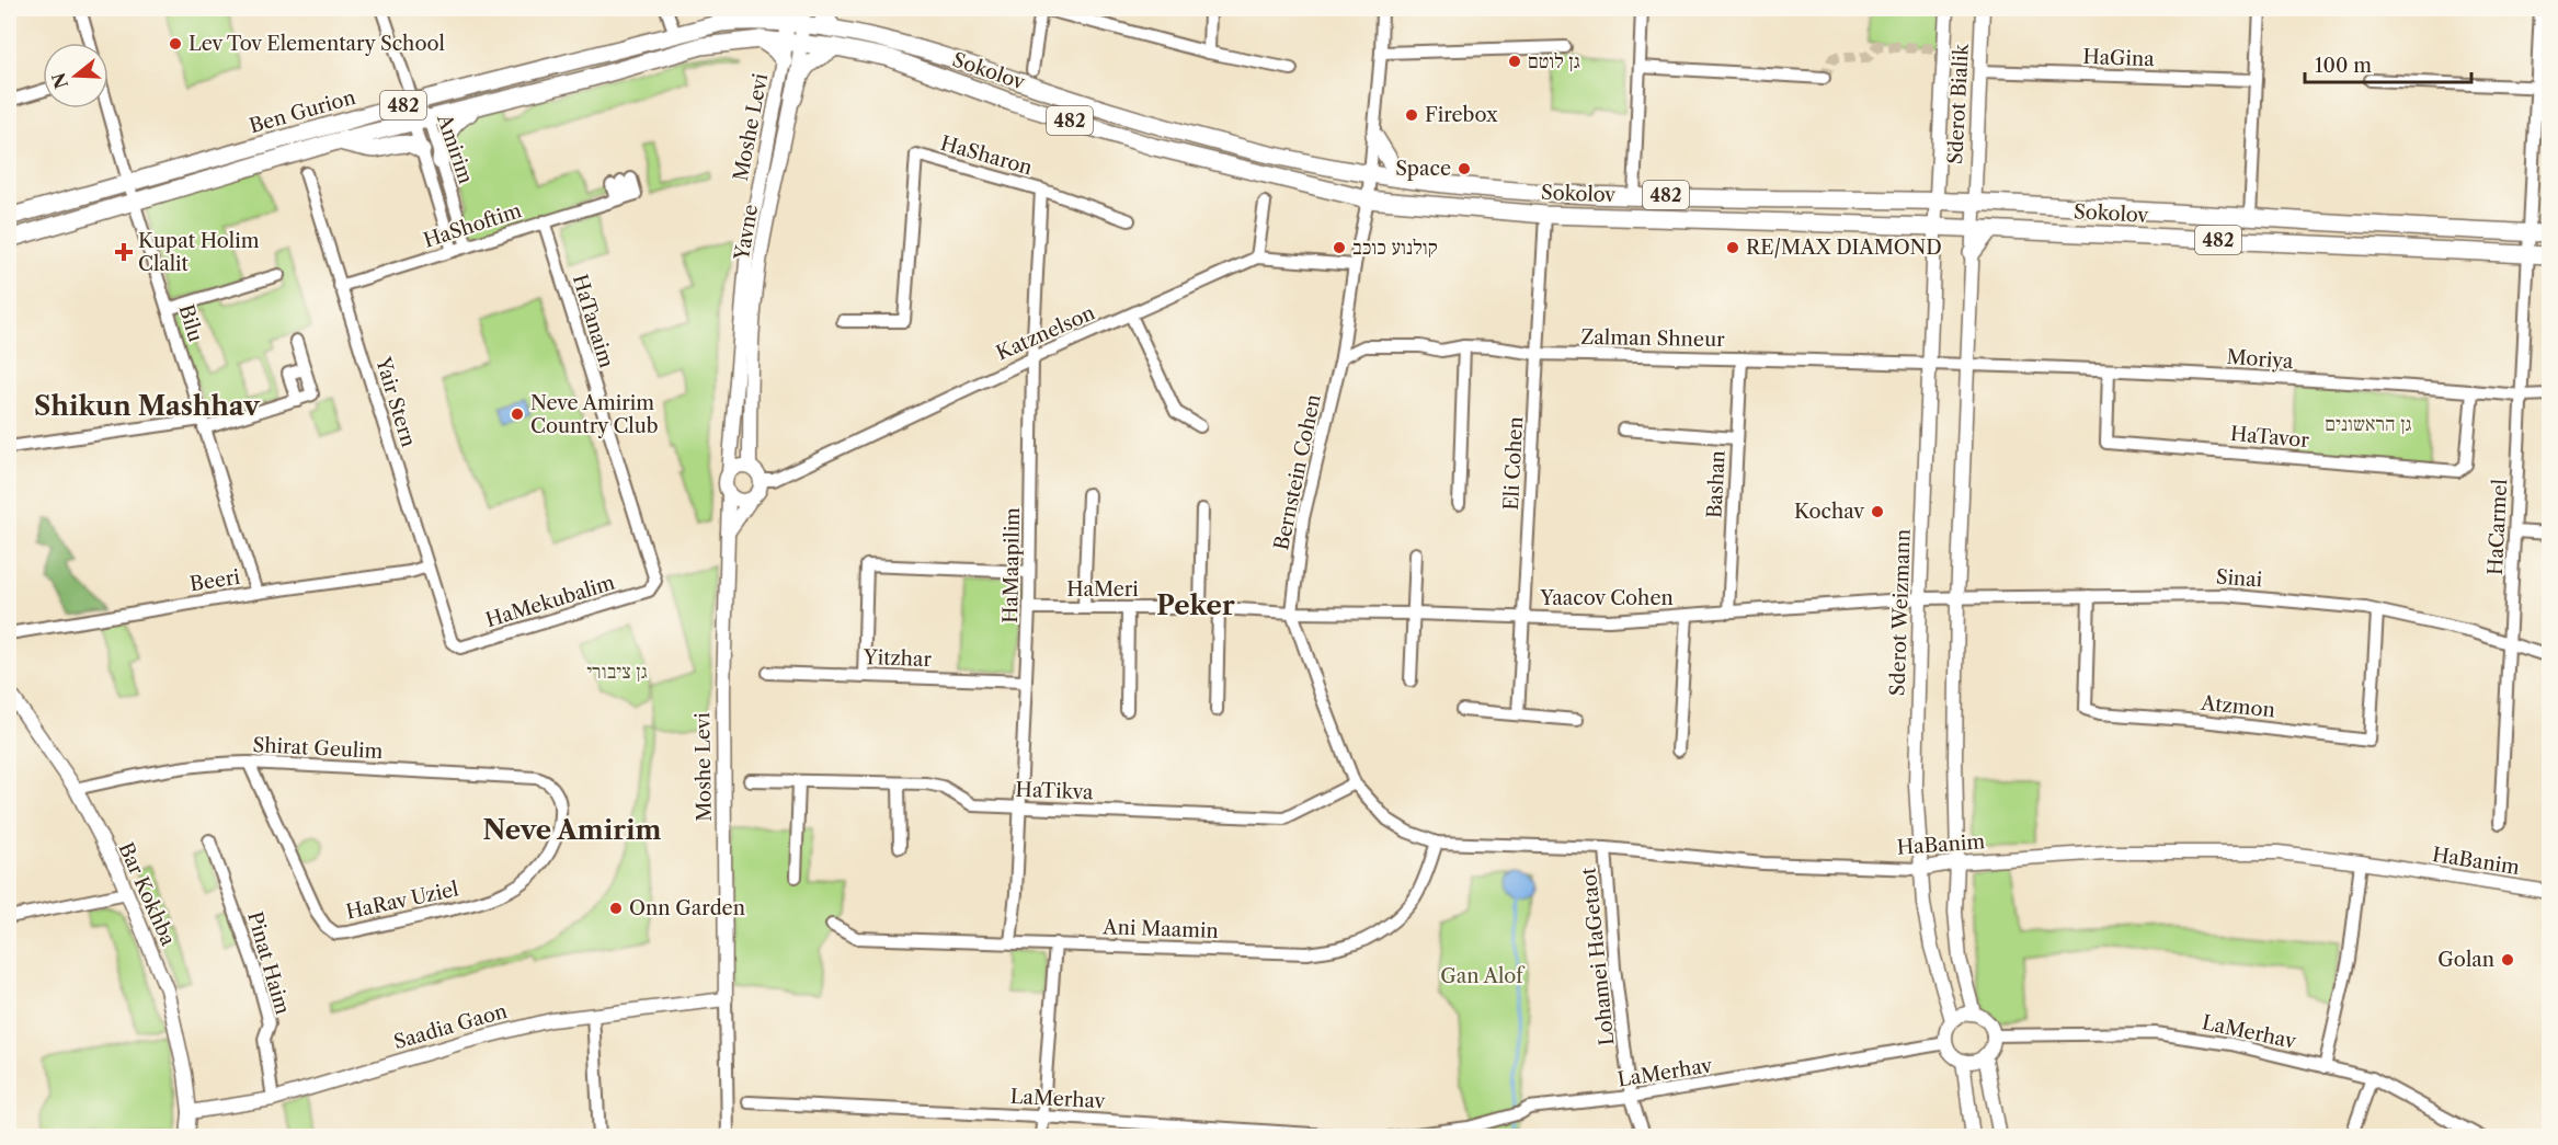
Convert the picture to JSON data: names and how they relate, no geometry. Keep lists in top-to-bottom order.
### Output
{
  "streets": {
    "main road": ["Sokolov", "482", "Ben Gurion"],
    "street": [
      "HaGina",
      "Sderot Bialik",
      "Moshe Levi",
      "Amirim",
      "HaSharon",
      "HaShoftim",
      "Yavne",
      "HaTanaim",
      "Bilu",
      "Katznelson",
      "Zalman Shneur",
      "Moriya",
      "Yair Stern",
      "HaTavor",
      "Eli Cohen",
      "Bernstein Cohen",
      "Bashan",
      "HaCarmel",
      "HaMaapilim",
      "Sinai",
      "Beeri",
      "HaMeri",
      "Yaacov Cohen",
      "HaMekubalim",
      "Sderot Weizmann",
      "Yitzhar",
      "Atzmon",
      "Shirat Geulim",
      "HaTikva",
      "HaBanim",
      "Bar Kokhba",
      "HaRav Uziel",
      "Ani Maamin",
      "Lohamei HaGetaot",
      "Pinat Haim",
      "Saadia Gaon",
      "LaMerhav"
    ]
  },
  "crossings": [
    ["HaGina", "Sderot Bialik"],
    ["Sokolov", "Sderot Bialik"],
    ["Sokolov", "Ben Gurion"],
    ["Sokolov", "Moshe Levi"],
    ["Sokolov", "Yavne"],
    ["Sokolov", "Eli Cohen"],
    ["Sokolov", "Bernstein Cohen"],
    ["Sokolov", "HaCarmel"],
    ["Sokolov", "Sderot Weizmann"],
    ["Sderot Bialik", "Sderot Weizmann"],
    ["Ben Gurion", "Moshe Levi"],
    ["Ben Gurion", "Amirim"],
    ["Ben Gurion", "Yavne"],
    ["Ben Gurion", "Bilu"],
    ["Moshe Levi", "Yavne"],
    ["Moshe Levi", "Katznelson"],
    ["Moshe Levi", "Saadia Gaon"],
    ["Amirim", "HaShoftim"],
    ["HaSharon", "HaMaapilim"],
    ["HaShoftim", "HaTanaim"],
    ["HaShoftim", "Yair Stern"],
    ["Yavne", "Katznelson"],
    ["HaTanaim", "HaMekubalim"],
    ["Bilu", "Beeri"],
    ["Katznelson", "Bernstein Cohen"],
    ["Katznelson", "HaMaapilim"],
    ["Zalman Shneur", "Moriya"],
    ["Zalman Shneur", "Eli Cohen"],
    ["Zalman Shneur", "Bernstein Cohen"],
    ["Zalman Shneur", "Bashan"],
    ["Zalman Shneur", "Sderot Weizmann"],
    ["Moriya", "HaTavor"],
    ["Moriya", "HaCarmel"],
    ["Yair Stern", "Beeri"],
    ["Yair Stern", "HaMekubalim"],
    ["Eli Cohen", "Yaacov Cohen"],
    ["Bernstein Cohen", "HaMeri"],
    ["Bernstein Cohen", "Yaacov Cohen"],
    ["Bernstein Cohen", "HaTikva"],
    ["Bernstein Cohen", "HaBanim"],
    ["Bashan", "Yaacov Cohen"],
    ["HaCarmel", "Sinai"],
    ["HaMaapilim", "HaMeri"],
    ["HaMaapilim", "Yitzhar"],
    ["HaMaapilim", "HaTikva"],
    ["HaMaapilim", "Ani Maamin"],
    ["Sinai", "Yaacov Cohen"],
    ["Sinai", "Sderot Weizmann"],
    ["Sinai", "Atzmon"],
    ["HaMeri", "Yaacov Cohen"],
    ["Yaacov Cohen", "Sderot Weizmann"],
    ["Sderot Weizmann", "HaBanim"],
    ["Sderot Weizmann", "LaMerhav"],
    ["Shirat Geulim", "Bar Kokhba"],
    ["Shirat Geulim", "HaRav Uziel"],
    ["HaTikva", "HaBanim"],
    ["HaBanim", "Ani Maamin"],
    ["HaBanim", "Lohamei HaGetaot"],
    ["Bar Kokhba", "Saadia Gaon"],
    ["Lohamei HaGetaot", "LaMerhav"],
    ["Pinat Haim", "Saadia Gaon"]
  ],
  "districts": ["Shikun Mashhav", "Peker", "Neve Amirim"],
  "parks": ["גן הראשונים", "גן ציבורי", "Gan Alof"],
  "places": {
    "other": [
      "Lev Tov Elementary School",
      "גן לוטם",
      "Firebox",
      "Space",
      "קולנוע כוכב",
      "RE/MAX DIAMOND",
      "Neve Amirim Country Club",
      "Kochav",
      "Onn Garden",
      "Golan"
    ],
    "health": ["Kupat Holim Clalit"]
  },
  "scale_bar": "100 m",
  "north": "left"
}
